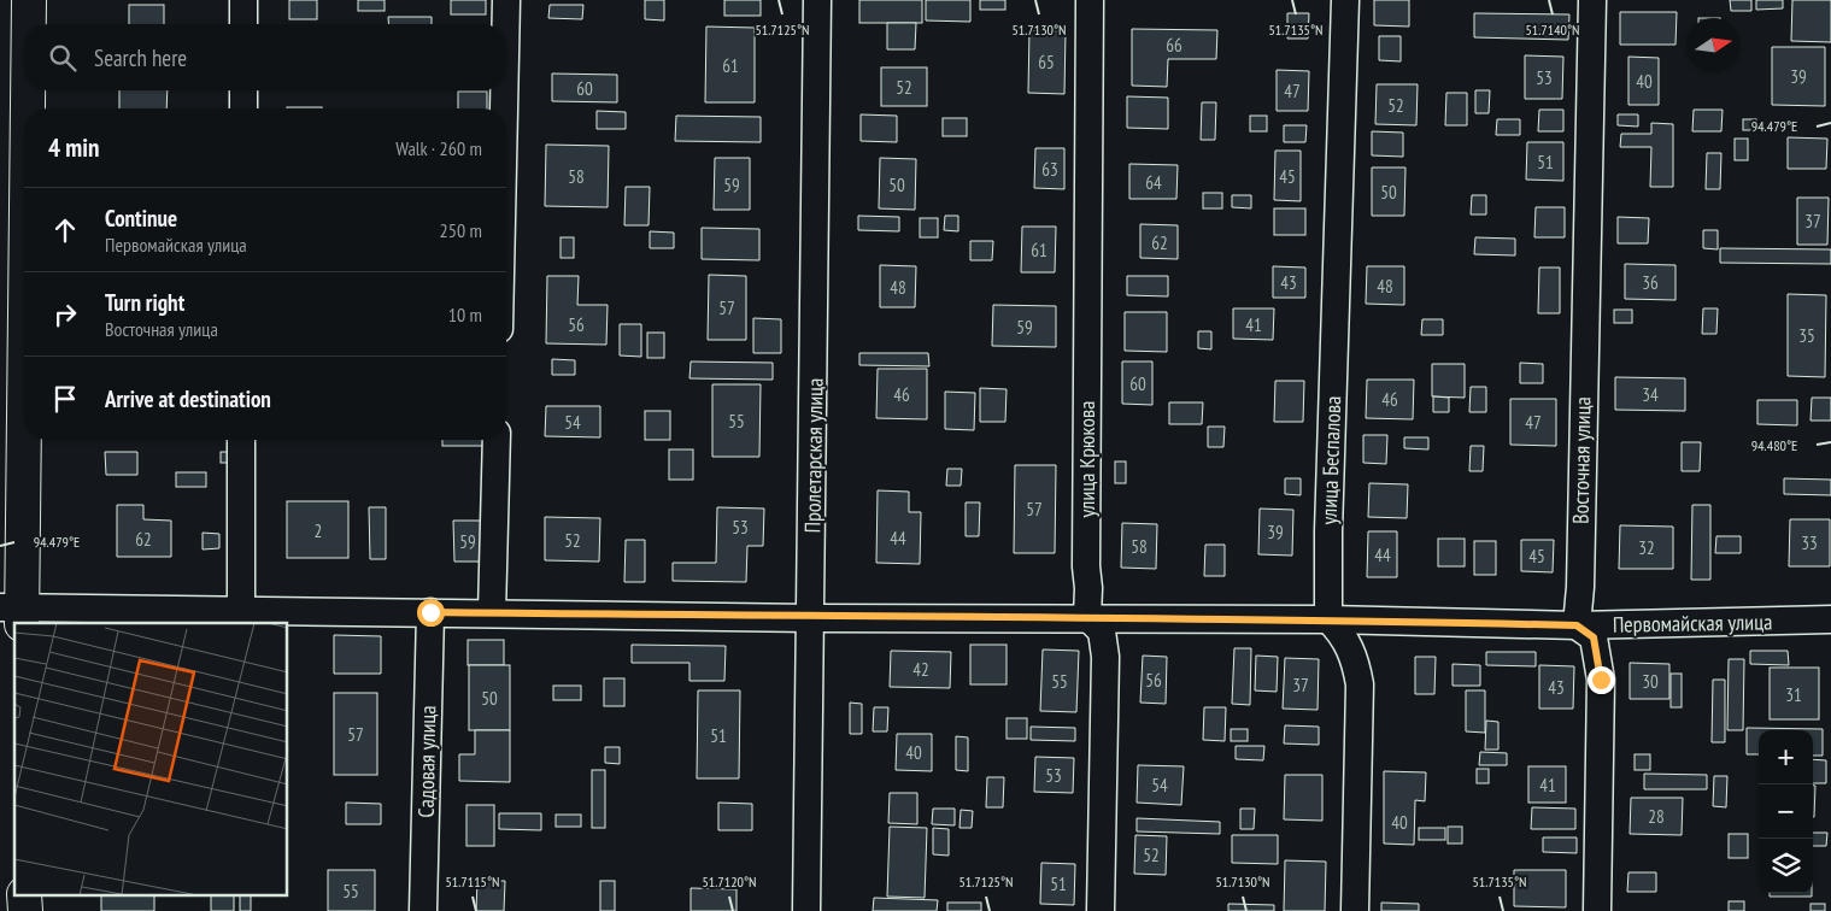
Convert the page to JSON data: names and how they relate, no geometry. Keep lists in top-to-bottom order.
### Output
{
  "streets": {
    "street": [
      "Пролетарская улица",
      "улица Крюкова",
      "улица Беспалова",
      "Восточная улица",
      "Первомайская улица",
      "Садовая улица"
    ]
  },
  "crossings": [
    ["Пролетарская улица", "Первомайская улица"],
    ["улица Крюкова", "Первомайская улица"],
    ["улица Беспалова", "Первомайская улица"],
    ["Восточная улица", "Первомайская улица"],
    ["Первомайская улица", "Садовая улица"]
  ],
  "house_numbers": [
    "66",
    "65",
    "61",
    "39",
    "53",
    "40",
    "52",
    "60",
    "47",
    "52",
    "51",
    "63",
    "58",
    "45",
    "64",
    "59",
    "50",
    "50",
    "37",
    "62",
    "61",
    "43",
    "36",
    "48",
    "48",
    "57",
    "56",
    "41",
    "59",
    "35",
    "60",
    "46",
    "34",
    "46",
    "55",
    "54",
    "47",
    "57",
    "53",
    "2",
    "39",
    "44",
    "62",
    "52",
    "59",
    "33",
    "58",
    "32",
    "44",
    "45",
    "42",
    "56",
    "55",
    "30",
    "37",
    "43",
    "31",
    "50",
    "57",
    "51",
    "40",
    "53",
    "54",
    "41",
    "28",
    "40",
    "52",
    "51",
    "55"
  ],
  "north": "right",
  "page": {
    "search": "Search here",
    "heading": ["4 min", "Walk · 260 m"],
    "list": [
      ["Continue", "Первомайская улица", "250 m"],
      ["Turn right", "Восточная улица", "10 m"],
      "Arrive at destination"
    ],
    "map_buttons": ["+", "−"]
  },
  "coordinates": [
    "51.7125°N",
    "51.7130°N",
    "51.7135°N",
    "51.7140°N",
    "94.479°E",
    "94.480°E",
    "51.7115°N",
    "51.7120°N"
  ]
}
